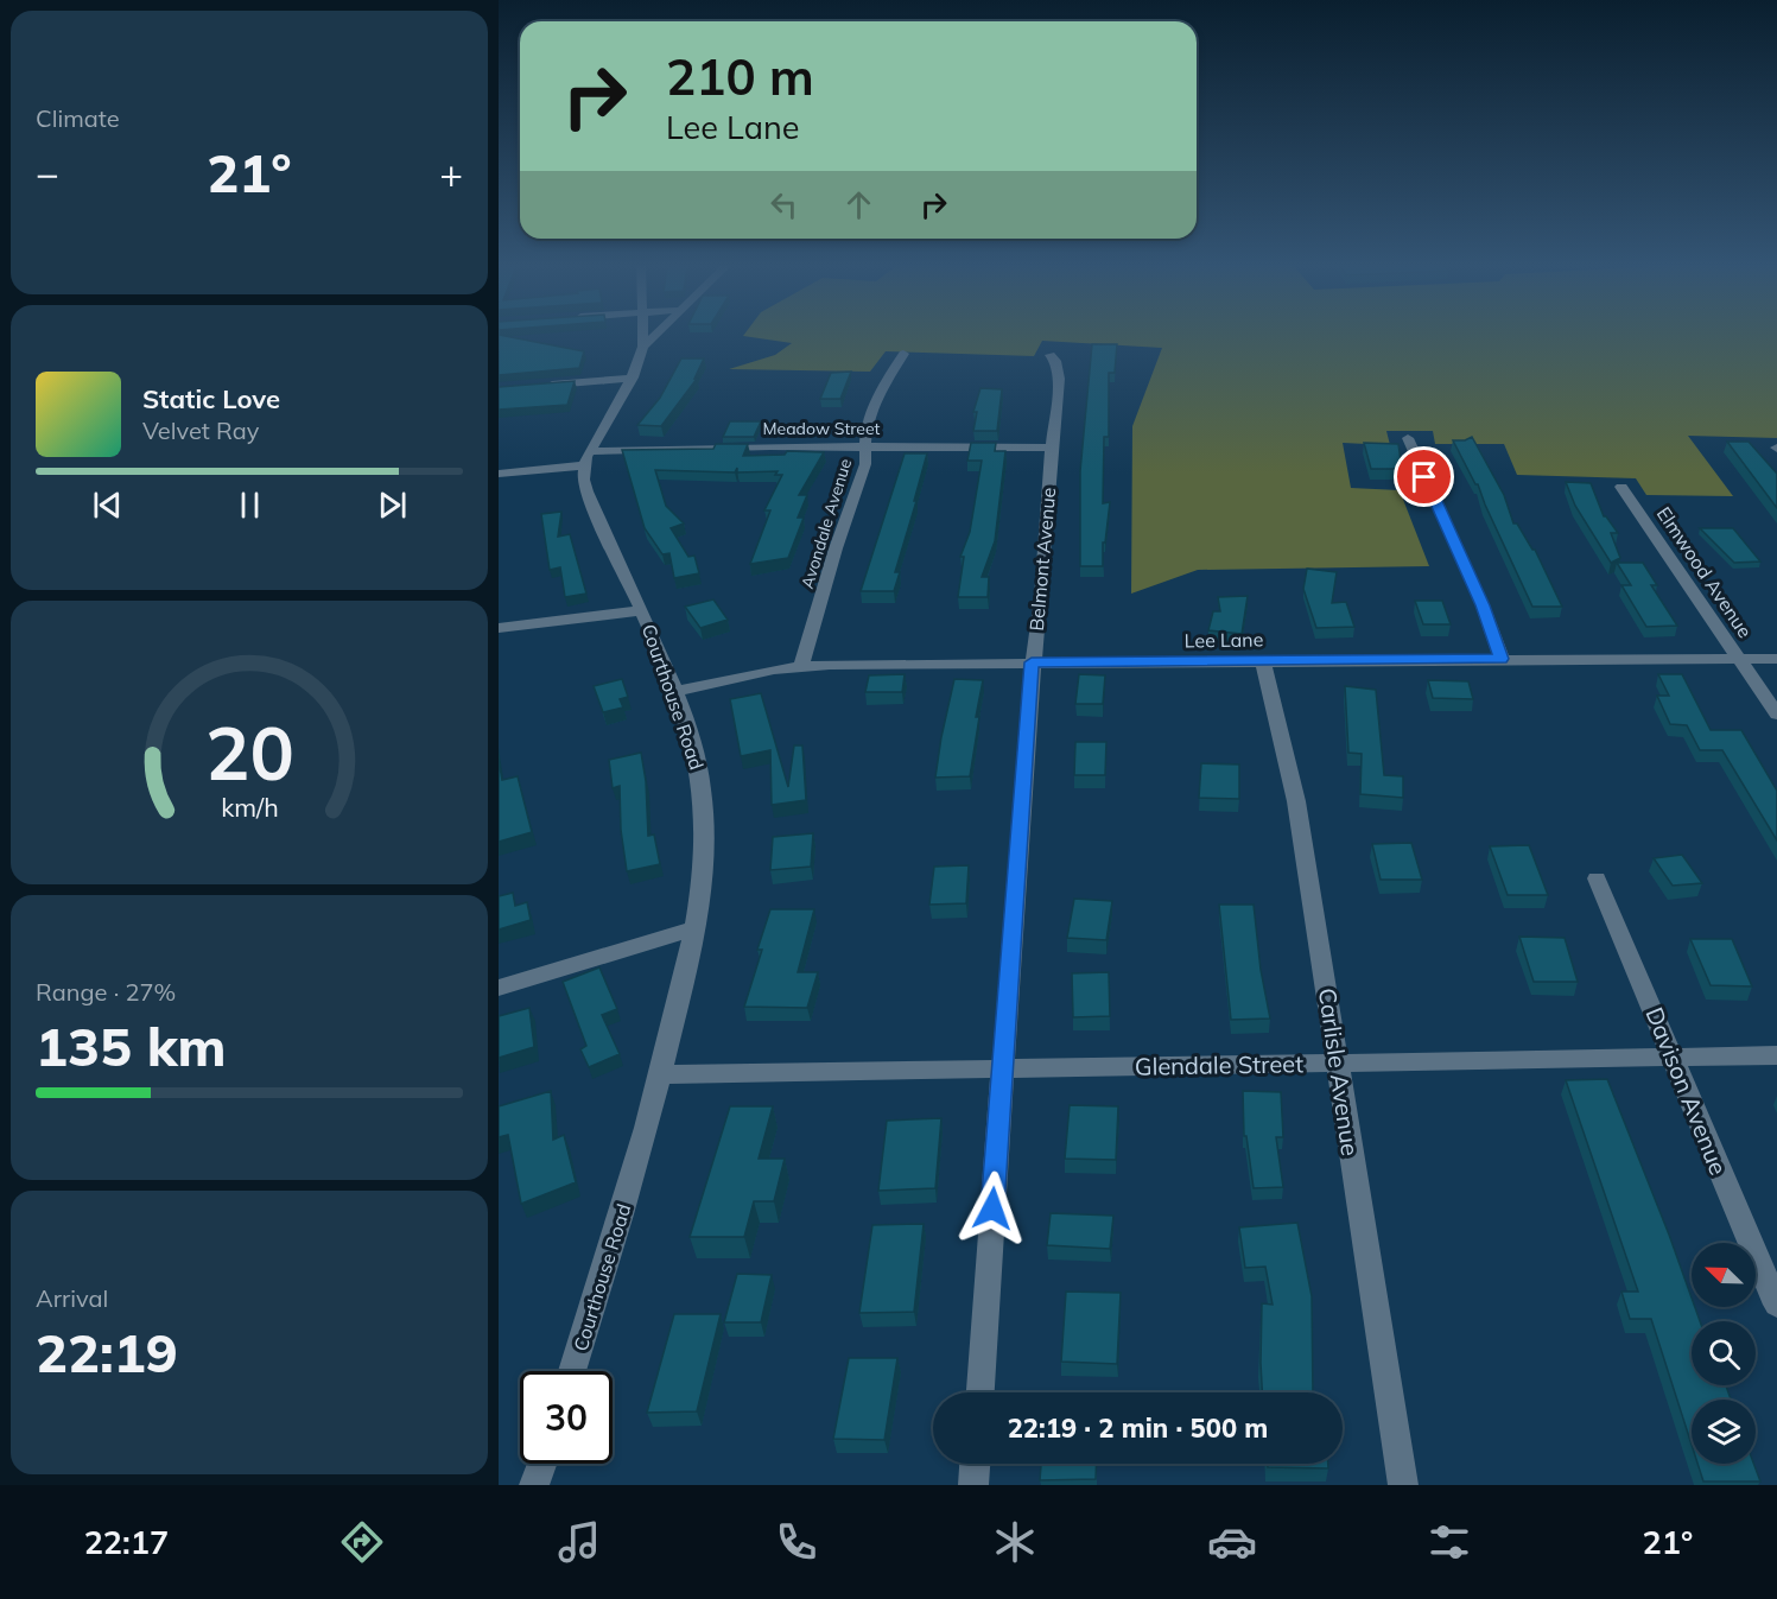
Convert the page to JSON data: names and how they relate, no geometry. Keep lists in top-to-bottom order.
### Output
{
  "streets": {
    "street": [
      "Meadow Street",
      "Avondale Avenue",
      "Belmont Avenue",
      "Elmwood Avenue",
      "Lee Lane",
      "Courthouse Road",
      "Glendale Street",
      "Carlisle Avenue",
      "Davison Avenue"
    ]
  },
  "crossings": [
    ["Meadow Street", "Avondale Avenue"],
    ["Meadow Street", "Belmont Avenue"],
    ["Meadow Street", "Courthouse Road"],
    ["Avondale Avenue", "Lee Lane"],
    ["Belmont Avenue", "Lee Lane"],
    ["Belmont Avenue", "Glendale Street"],
    ["Elmwood Avenue", "Lee Lane"],
    ["Lee Lane", "Courthouse Road"],
    ["Lee Lane", "Carlisle Avenue"],
    ["Courthouse Road", "Glendale Street"],
    ["Glendale Street", "Carlisle Avenue"],
    ["Glendale Street", "Davison Avenue"]
  ],
  "north": "top left",
  "page": {
    "tile": [
      "Climate",
      ["Range · 27%", "135 km"],
      ["Arrival", "22:19"]
    ],
    "turn": ["210 m", "Lee Lane"],
    "heat": ["−", "21°", "+"],
    "song": ["Static Love", "Velvet Ray"],
    "limit": "30",
    "trip": "22:19 · 2 min · 500 m",
    "tabs": ["22:17", "21°"],
    "gauge": ["20", "km/h"]
  }
}
